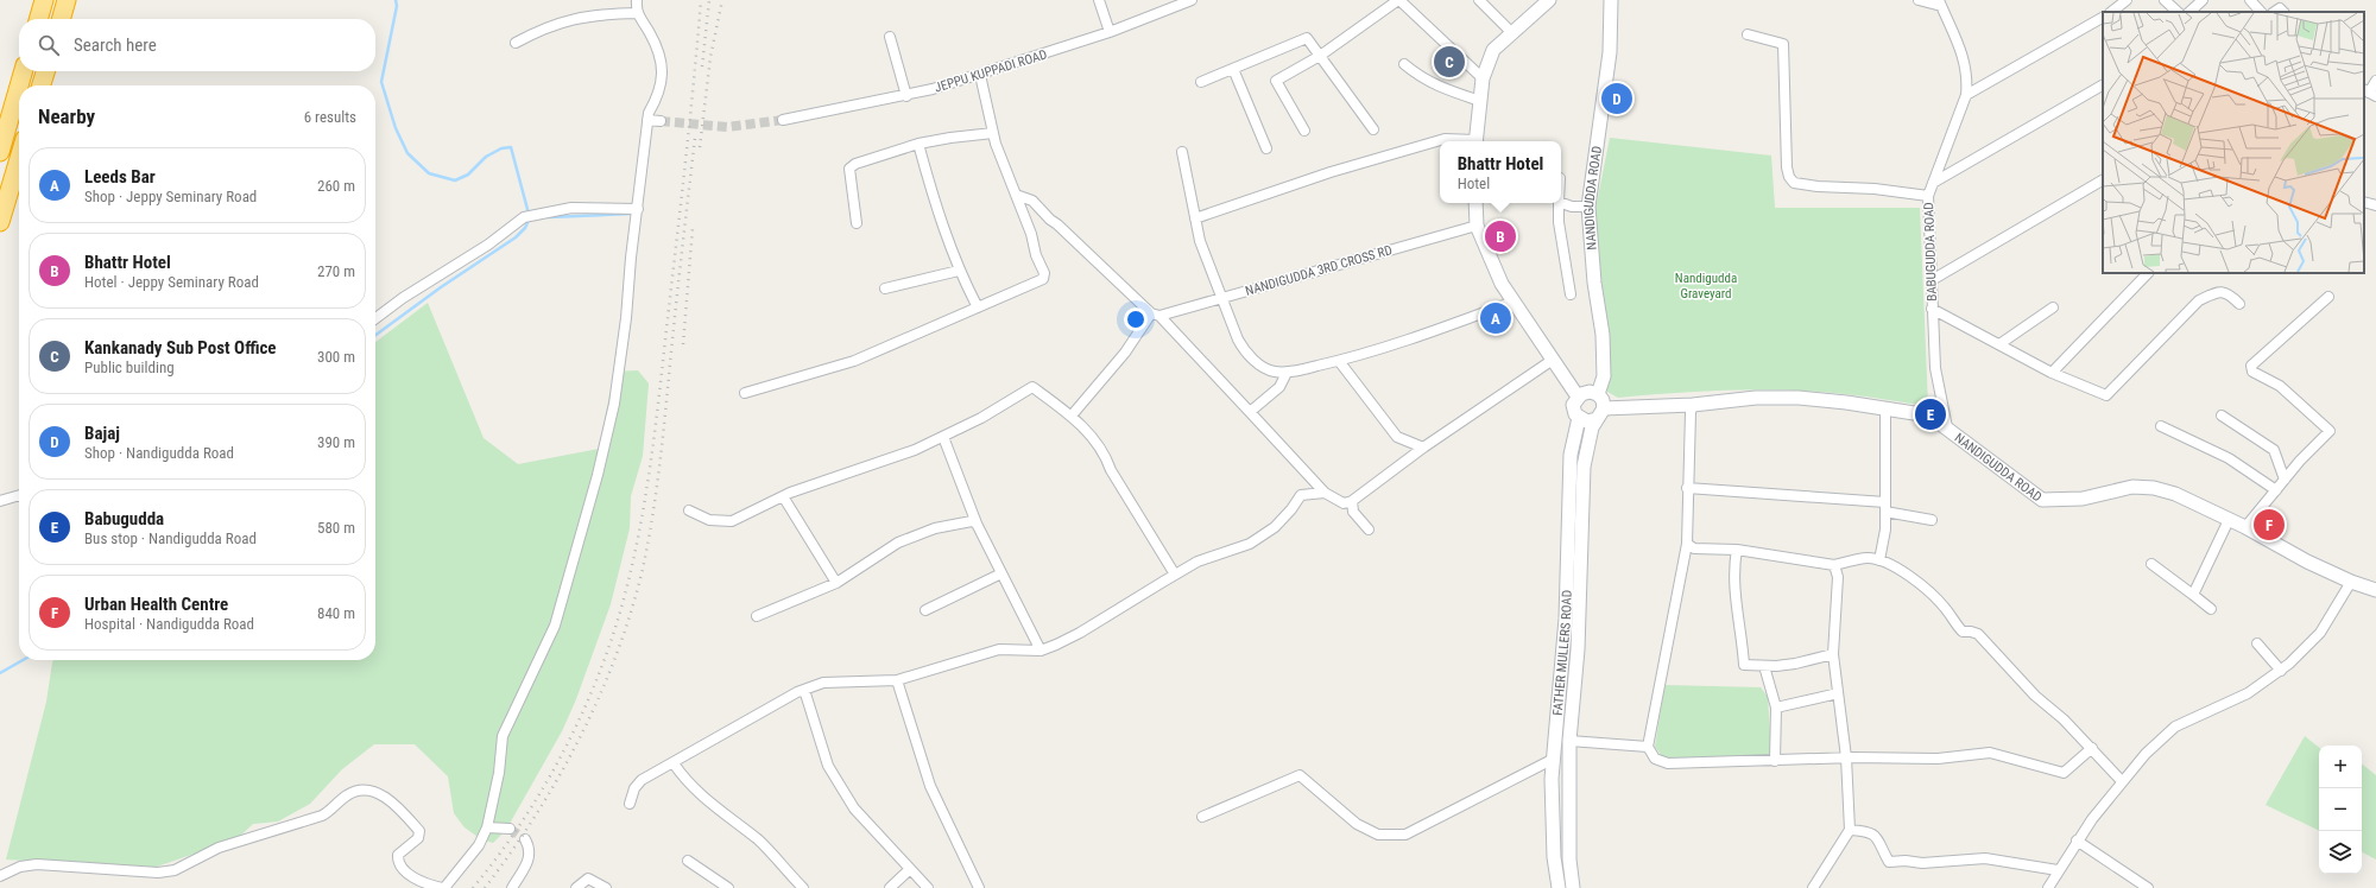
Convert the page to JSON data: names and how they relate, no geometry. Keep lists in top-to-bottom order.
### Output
{
  "streets": {
    "main road": ["NANDIGUDDA ROAD", "FATHER MULLERS ROAD"],
    "street": ["JEPPU KUPPADI ROAD", "BABUGUDDA ROAD", "NANDIGUDDA 3RD CROSS RD"]
  },
  "crossings": [
    ["NANDIGUDDA ROAD", "BABUGUDDA ROAD"],
    ["NANDIGUDDA ROAD", "FATHER MULLERS ROAD"]
  ],
  "parks": ["Nandigudda Graveyard"],
  "page": {
    "search": "Search here",
    "pins": [
      "C",
      "D",
      "B",
      "A",
      "E",
      "F"
    ],
    "heading": ["Nearby", "6 results"],
    "popup": ["Bhattr Hotel", "Hotel"],
    "list": [
      {
        "mark": "A",
        "name": "Leeds Bar",
        "note": "Shop · Jeppy Seminary Road",
        "value": "260 m"
      },
      {
        "mark": "B",
        "name": "Bhattr Hotel",
        "note": "Hotel · Jeppy Seminary Road",
        "value": "270 m"
      },
      {
        "mark": "C",
        "name": "Kankanady Sub Post Office",
        "note": "Public building",
        "value": "300 m"
      },
      {
        "mark": "D",
        "name": "Bajaj",
        "note": "Shop · Nandigudda Road",
        "value": "390 m"
      },
      {
        "mark": "E",
        "name": "Babugudda",
        "note": "Bus stop · Nandigudda Road",
        "value": "580 m"
      },
      {
        "mark": "F",
        "name": "Urban Health Centre",
        "note": "Hospital · Nandigudda Road",
        "value": "840 m"
      }
    ],
    "map_buttons": ["+", "−"]
  }
}
